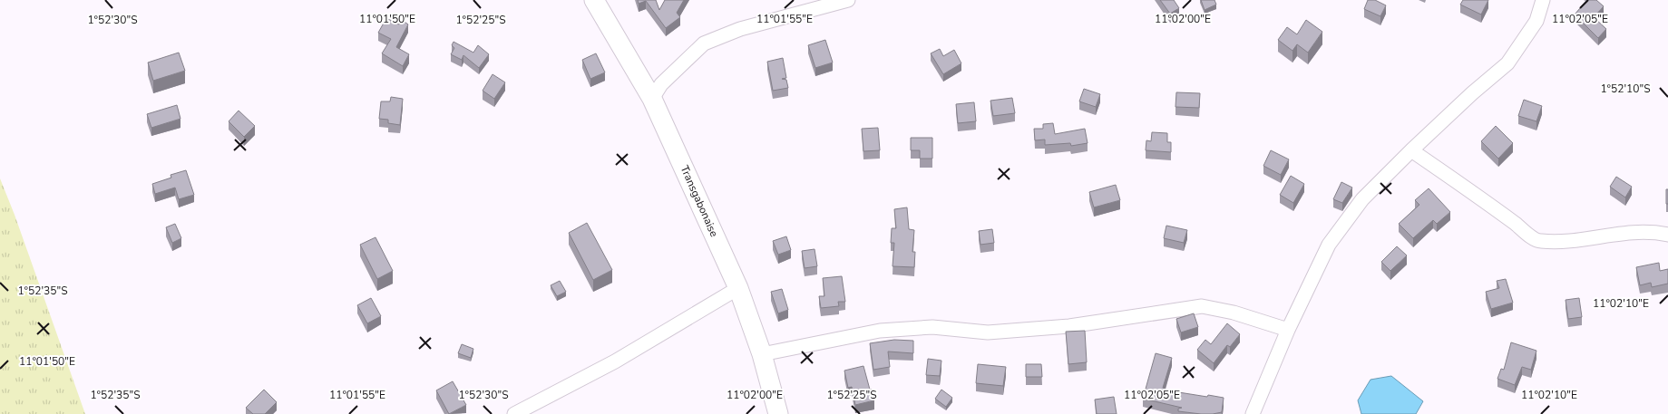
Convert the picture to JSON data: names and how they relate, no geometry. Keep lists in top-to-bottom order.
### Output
{
  "streets": {
    "highway": ["Transgabonaise"]
  },
  "coordinates": [
    "11°01'55\"E",
    "11°02'00\"E",
    "11°01'50\"E",
    "11°02'05\"E",
    "1°52'30\"S",
    "1°52'25\"S",
    "1°52'10\"S",
    "1°52'35\"S",
    "11°02'10\"E"
  ]
}
